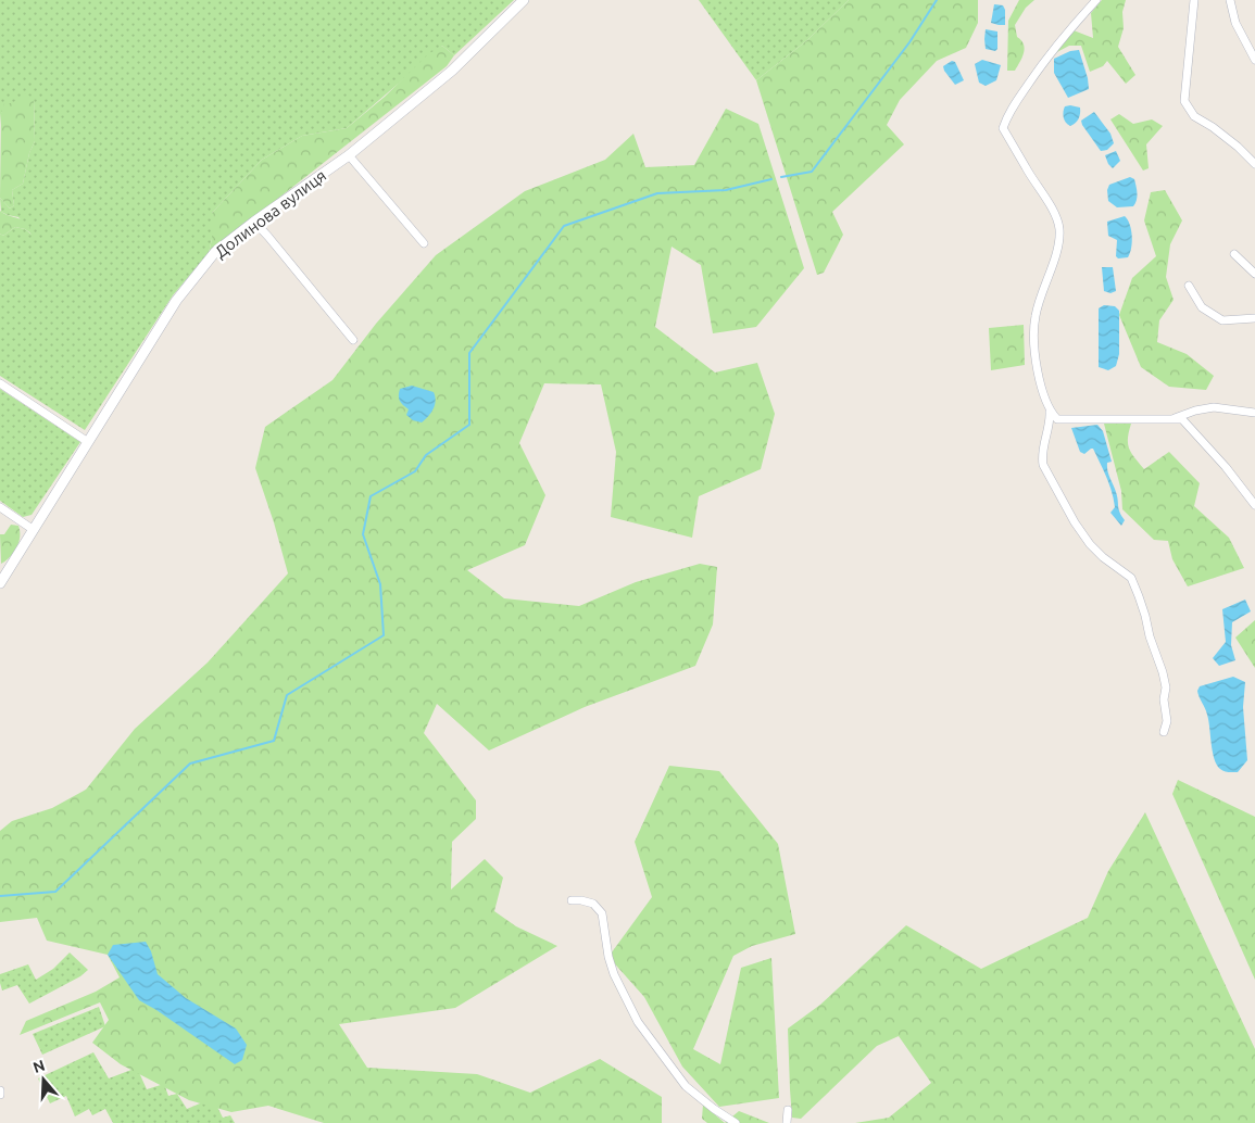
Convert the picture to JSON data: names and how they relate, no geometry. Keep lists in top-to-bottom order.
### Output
{
  "streets": {
    "street": ["Долинова вулиця"]
  },
  "north": "top"
}
